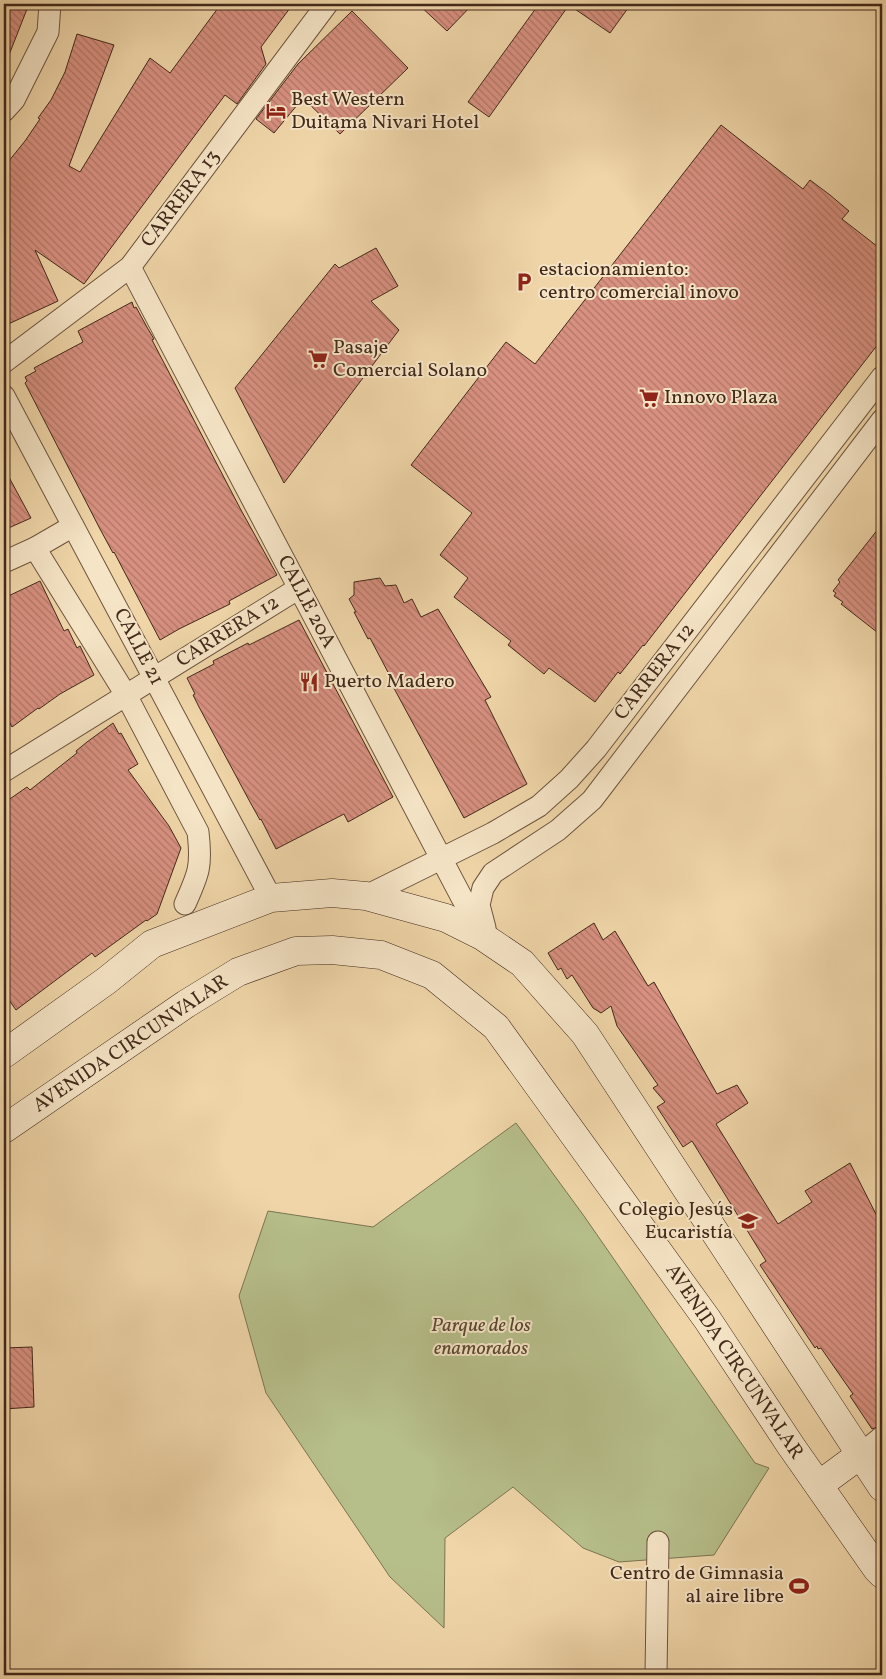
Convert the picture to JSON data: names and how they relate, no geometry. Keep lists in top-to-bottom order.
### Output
{
  "streets": {
    "main road": ["AVENIDA CIRCUNVALAR"],
    "street": [
      "CARRERA 13",
      "CALLE 20A",
      "CARRERA 12",
      "CALLE 21"
    ]
  },
  "crossings": [
    ["CARRERA 13", "CALLE 20A"],
    ["CALLE 20A", "CARRERA 12"],
    ["CARRERA 12", "CALLE 21"]
  ],
  "parks": ["Parque de los enamorados"],
  "places": {
    "hotel": ["Best Western Duitama Nivari Hotel"],
    "parking": ["estacionamiento: centro comercial inovo"],
    "supermarket": ["Pasaje Comercial Solano", "Innovo Plaza"],
    "restaurant": ["Puerto Madero"],
    "school or university": ["Colegio Jesús Eucaristía"],
    "sports": ["Centro de Gimnasia al aire libre"]
  }
}
